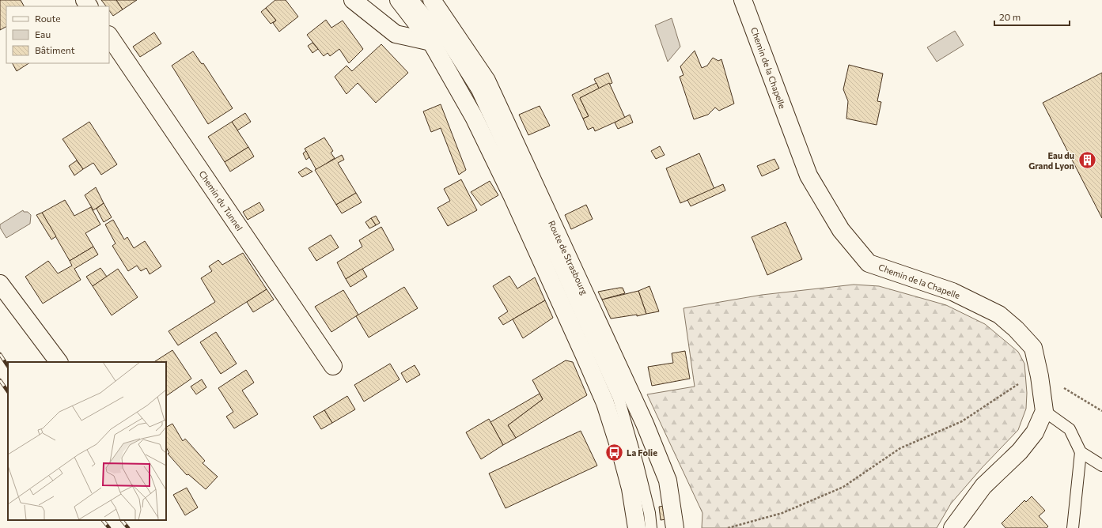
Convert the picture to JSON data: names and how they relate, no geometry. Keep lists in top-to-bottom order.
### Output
{
  "streets": {
    "street": ["Chemin de la Chapelle", "Chemin du Tunnel", "Route de Strasbourg"]
  },
  "places": {
    "building": ["Eau du Grand Lyon"],
    "bus stop": ["La Folie"]
  },
  "legend": ["Route", "Eau", "Bâtiment"],
  "scale_bar": "20 m"
}
